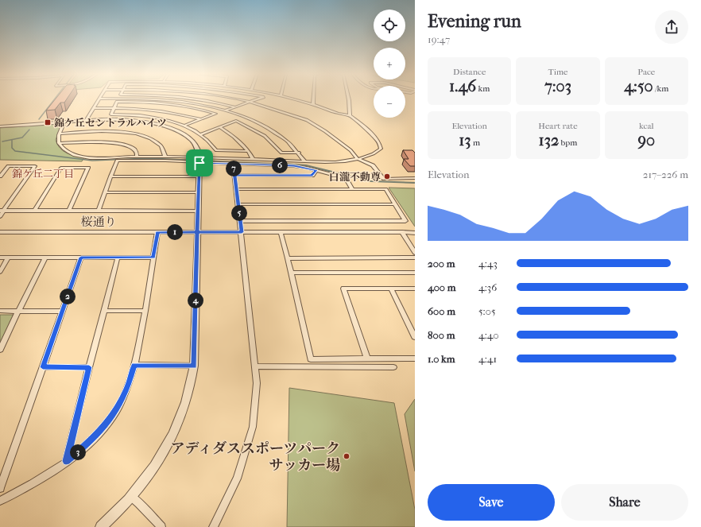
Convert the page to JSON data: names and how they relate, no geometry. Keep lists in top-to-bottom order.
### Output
{
  "streets": {
    "street": ["桜通り"]
  },
  "districts": ["錦ケ丘二丁目"],
  "places": {
    "transit": ["錦ケ丘セントラルハイツ"],
    "other": ["白瀧不動尊", "アディダススポーツパーク サッカー場"]
  },
  "page": {
    "heading": ["Evening run", "19:47"],
    "map_buttons": ["+", "−"],
    "stats": [
      ["Distance", "1.46 km"],
      ["Time", "7:03"],
      ["Pace", "4:50 /km"],
      ["Elevation", "13 m"],
      ["Heart rate", "132 bpm"],
      ["kcal", "90"]
    ],
    "pins": [
      "6",
      "7",
      "5",
      "1",
      "2",
      "4",
      "3"
    ],
    "chart": ["Elevation", "217–226 m"],
    "list": [
      {
        "name": "200 m",
        "note": "4:43"
      },
      {
        "name": "400 m",
        "note": "4:36"
      },
      {
        "name": "600 m",
        "note": "5:05"
      },
      {
        "name": "800 m",
        "note": "4:40"
      },
      {
        "name": "1.0 km",
        "note": "4:41"
      }
    ],
    "buttons": ["Save", "Share"]
  }
}
